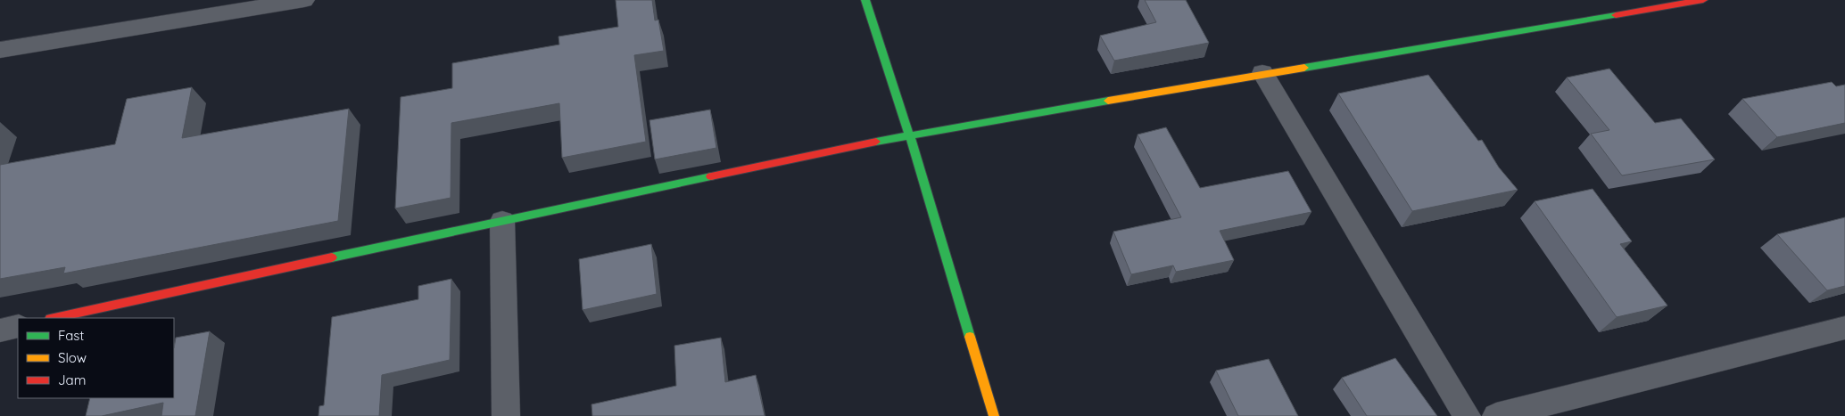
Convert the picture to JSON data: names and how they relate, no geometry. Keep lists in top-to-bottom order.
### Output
{
  "legend": ["Fast", "Slow", "Jam"]
}
